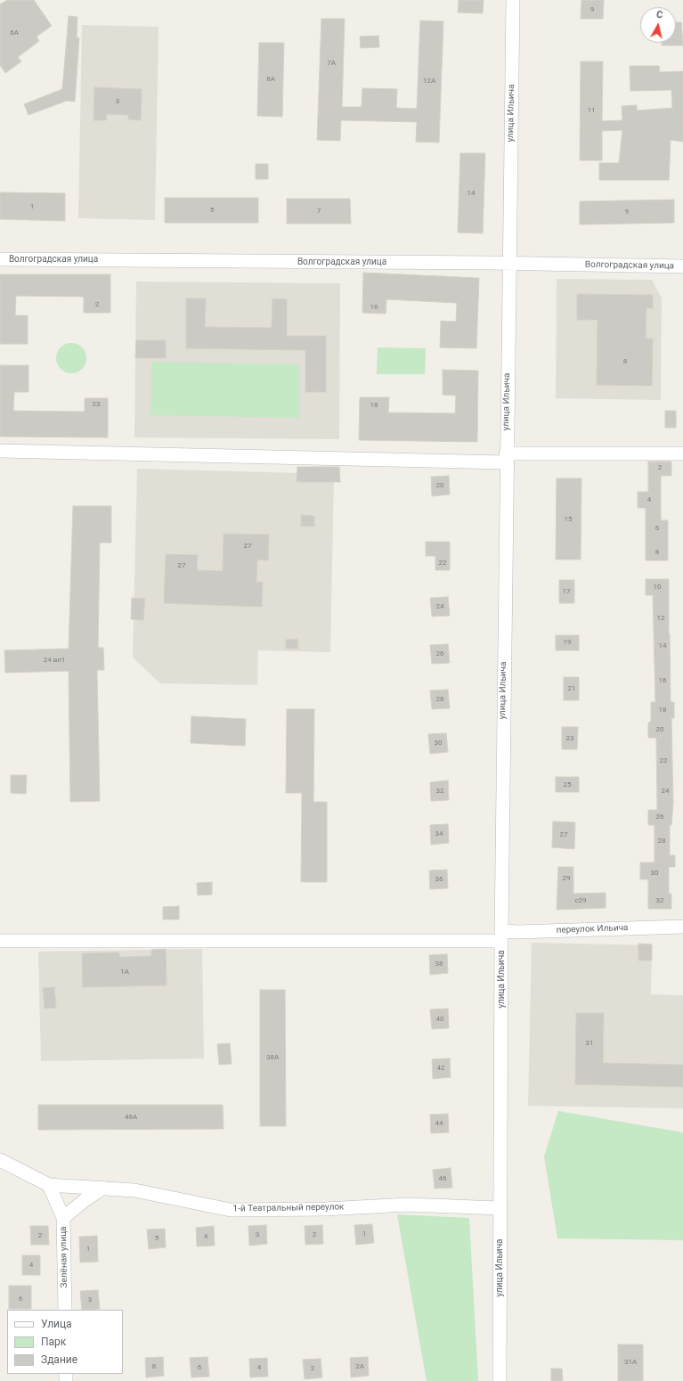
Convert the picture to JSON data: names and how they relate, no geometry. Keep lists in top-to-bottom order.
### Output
{
  "streets": {
    "street": [
      "улица Ильича",
      "Волгоградская улица",
      "переулок Ильича",
      "1-й Театральный переулок",
      "Зелёная улица"
    ]
  },
  "crossings": [
    ["улица Ильича", "Волгоградская улица"],
    ["улица Ильича", "переулок Ильича"],
    ["улица Ильича", "1-й Театральный переулок"],
    ["1-й Театральный переулок", "Зелёная улица"]
  ],
  "house_numbers": [
    "9",
    "6А",
    "7А",
    "8А",
    "12А",
    "3",
    "11",
    "14",
    "1",
    "5",
    "7",
    "9",
    "2",
    "16",
    "8",
    "23",
    "18",
    "2",
    "20",
    "4",
    "15",
    "6",
    "27",
    "8",
    "22",
    "27",
    "10",
    "17",
    "24",
    "12",
    "19",
    "14",
    "26",
    "24 вл1",
    "16",
    "21",
    "28",
    "18",
    "20",
    "23",
    "30",
    "22",
    "25",
    "32",
    "24",
    "26",
    "34",
    "27",
    "28",
    "30",
    "29",
    "36",
    "с29",
    "32",
    "38",
    "1А",
    "40",
    "31",
    "38А",
    "42",
    "46А",
    "44",
    "46",
    "1",
    "3",
    "2",
    "2",
    "4",
    "5",
    "1",
    "4",
    "6",
    "3",
    "31А",
    "8",
    "2А",
    "6",
    "4",
    "2"
  ],
  "legend": ["Улица", "Парк", "Здание"],
  "north": "top"
}
